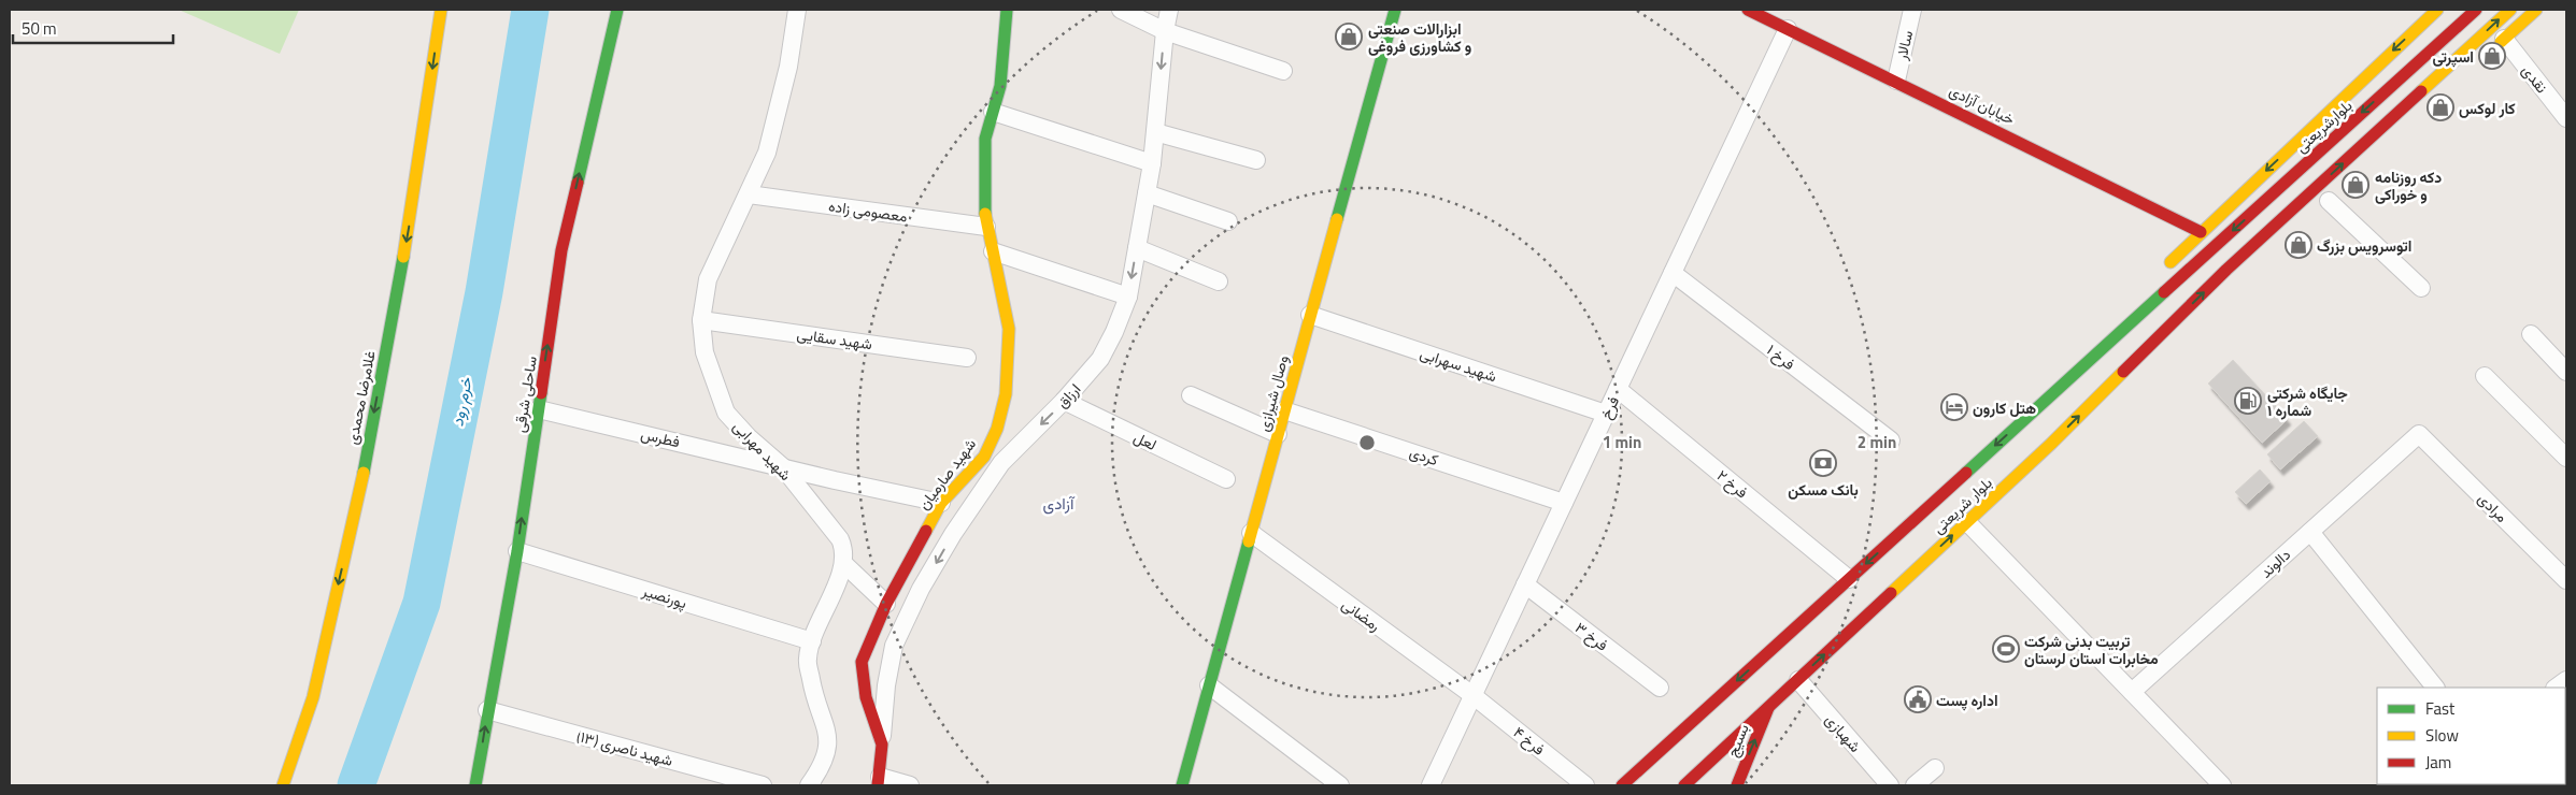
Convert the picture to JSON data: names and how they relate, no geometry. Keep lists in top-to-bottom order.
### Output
{
  "streets": {
    "main road": [
      "خیابان آزادی",
      "بلوارشریعتی",
      "وصال شیرازی",
      "ساحلی شرقی",
      "غلامرضا محمدی",
      "شهید صارمیان",
      "بلوار شریعتی",
      "بسیج"
    ],
    "street": [
      "سالار",
      "نقدی",
      "معصومی زاده",
      "شهید سقایی",
      "فرخ ۱",
      "شهید سهرابی",
      "ارزاق",
      "فرخ",
      "فطرس",
      "لعل",
      "شهید مهرابی",
      "کردی",
      "فرخ ۲",
      "مرادی",
      "دالوند",
      "پورنصیر",
      "رمضانی",
      "فرخ ۳",
      "شهبازی",
      "فرخ ۴",
      "شهید ناصری (۱۳)"
    ]
  },
  "crossings": [
    ["سالار", "خیابان آزادی"],
    ["خیابان آزادی", "فرخ"],
    ["بلوارشریعتی", "بلوار شریعتی"],
    ["معصومی زاده", "شهید مهرابی"],
    ["معصومی زاده", "شهید صارمیان"],
    ["شهید سقایی", "شهید مهرابی"],
    ["فرخ ۱", "فرخ"],
    ["شهید سهرابی", "وصال شیرازی"],
    ["شهید سهرابی", "فرخ"],
    ["وصال شیرازی", "کردی"],
    ["وصال شیرازی", "رمضانی"],
    ["ساحلی شرقی", "فطرس"],
    ["ساحلی شرقی", "پورنصیر"],
    ["ساحلی شرقی", "شهید ناصری (۱۳)"],
    ["ارزاق", "لعل"],
    ["ارزاق", "شهید صارمیان"],
    ["فرخ", "کردی"],
    ["فرخ", "فرخ ۲"],
    ["فرخ", "رمضانی"],
    ["فرخ", "فرخ ۳"],
    ["فرخ", "فرخ ۴"],
    ["فطرس", "شهید مهرابی"],
    ["فطرس", "شهید صارمیان"],
    ["فرخ ۲", "بلوار شریعتی"],
    ["بلوار شریعتی", "شهبازی"],
    ["بلوار شریعتی", "بسیج"],
    ["مرادی", "دالوند"],
    ["رمضانی", "فرخ ۴"]
  ],
  "one_way": [
    "ساحلی شرقی",
    "ارزاق",
    "غلامرضا محمدی",
    "بسیج"
  ],
  "districts": ["آزادی"],
  "water": ["خرم رود"],
  "places": {
    "shop": [
      "ابزارالات صنعتی و کشاورزی فروغی",
      "اسپرتی",
      "کار لوکس",
      "دکه روزنامه و خوراکی",
      "اتوسرویس بزرگ"
    ],
    "fuel station": ["جایگاه شرکتی شماره ۱"],
    "hotel": ["هتل کارون"],
    "bank": ["بانک مسکن"],
    "sports": ["تربیت بدنی شرکت مخابرات استان لرستان"],
    "public building": ["اداره پست"]
  },
  "legend": ["Fast", "Slow", "Jam"],
  "scale_bar": "50 m",
  "rings": ["1 min", "2 min"]
}
